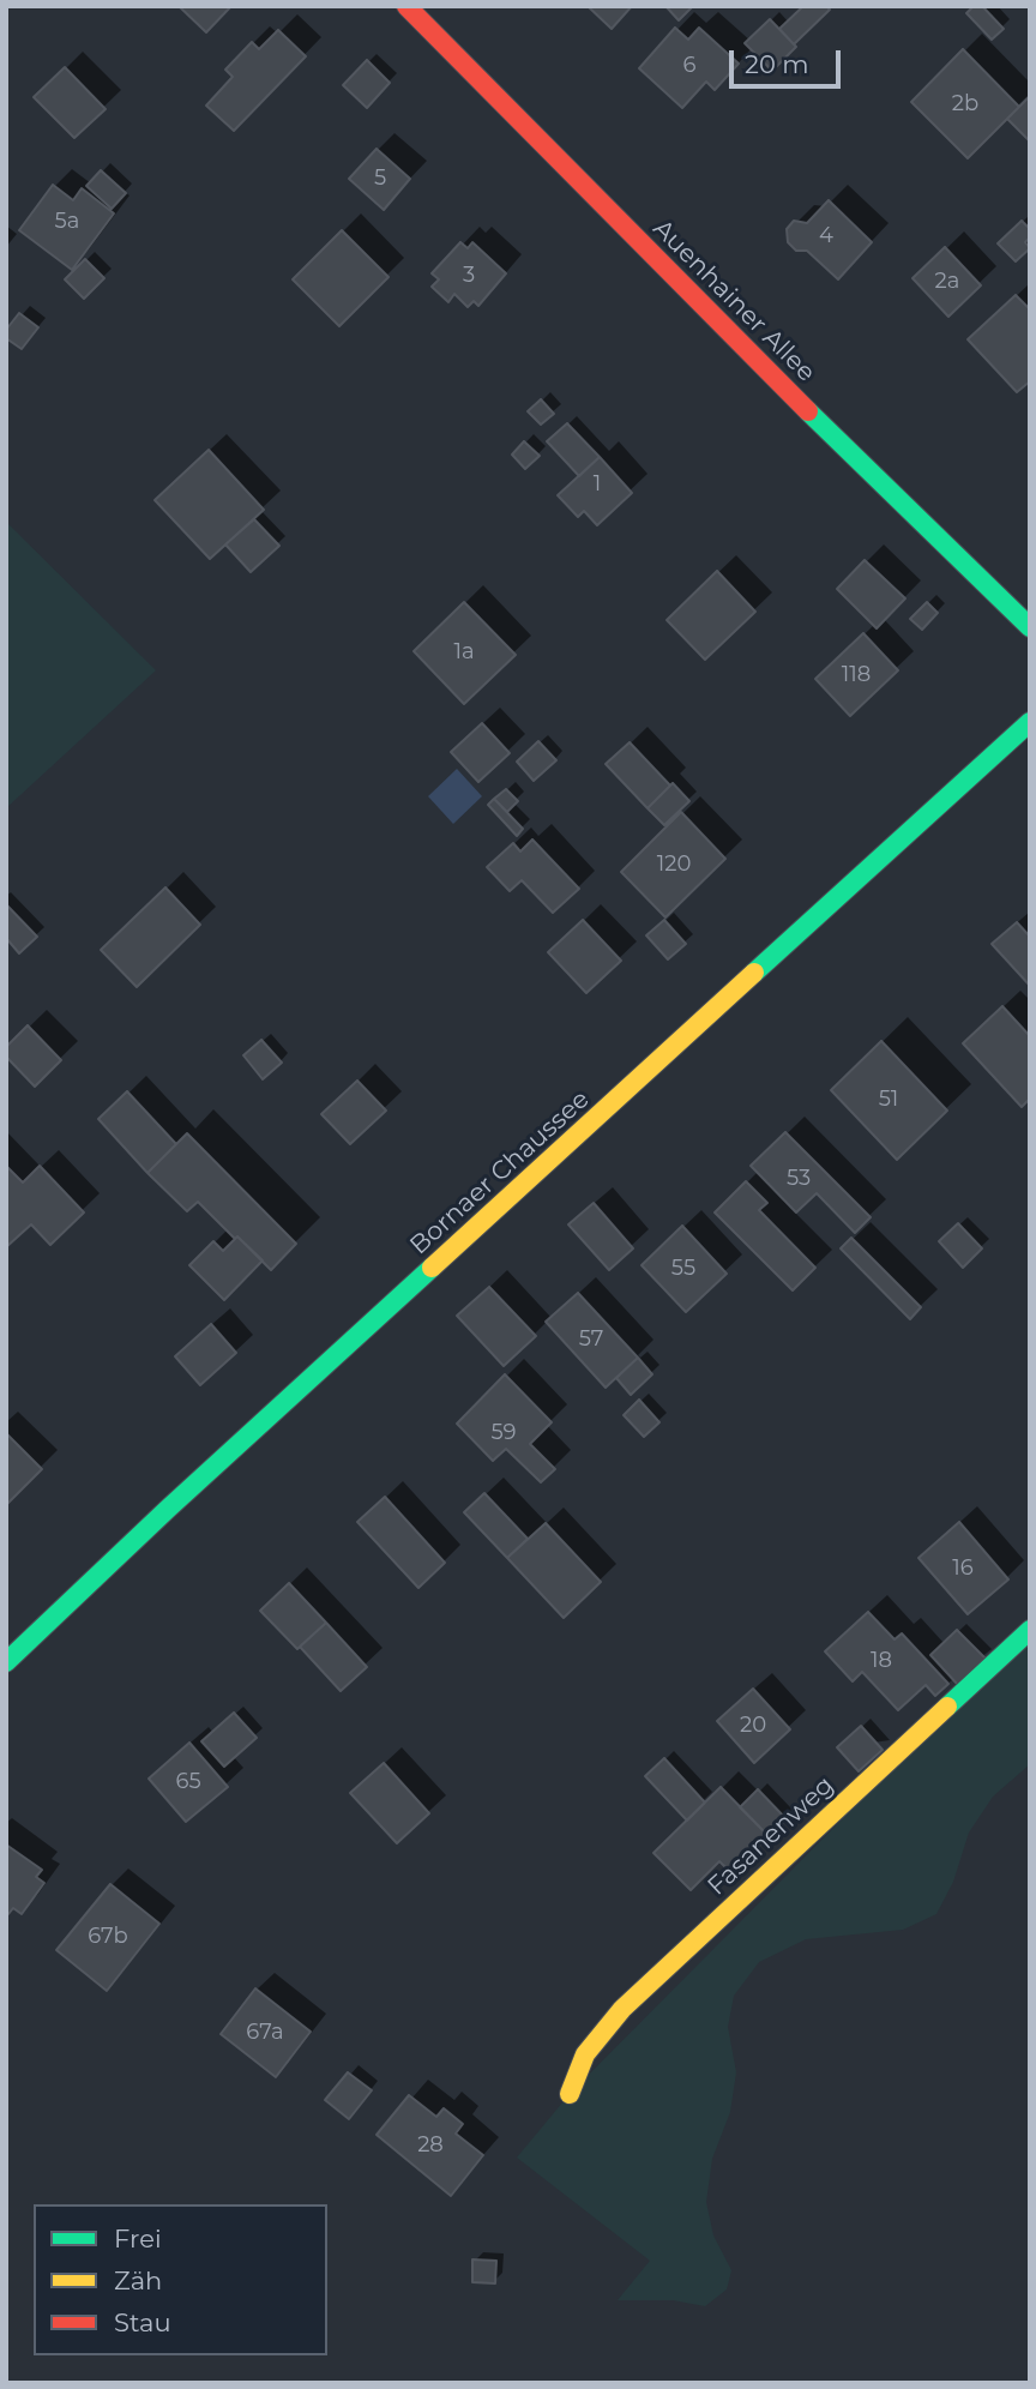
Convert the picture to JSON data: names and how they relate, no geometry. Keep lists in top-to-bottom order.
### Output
{
  "streets": {
    "street": ["Auenhainer Allee", "Bornaer Chaussee", "Fasanenweg"]
  },
  "house_numbers": [
    "6",
    "2b",
    "5",
    "5a",
    "4",
    "3",
    "2a",
    "1",
    "1a",
    "118",
    "120",
    "51",
    "53",
    "55",
    "57",
    "59",
    "16",
    "18",
    "20",
    "65",
    "67b",
    "67a",
    "28"
  ],
  "legend": ["Frei", "Zäh", "Stau"],
  "scale_bar": "20 m"
}
